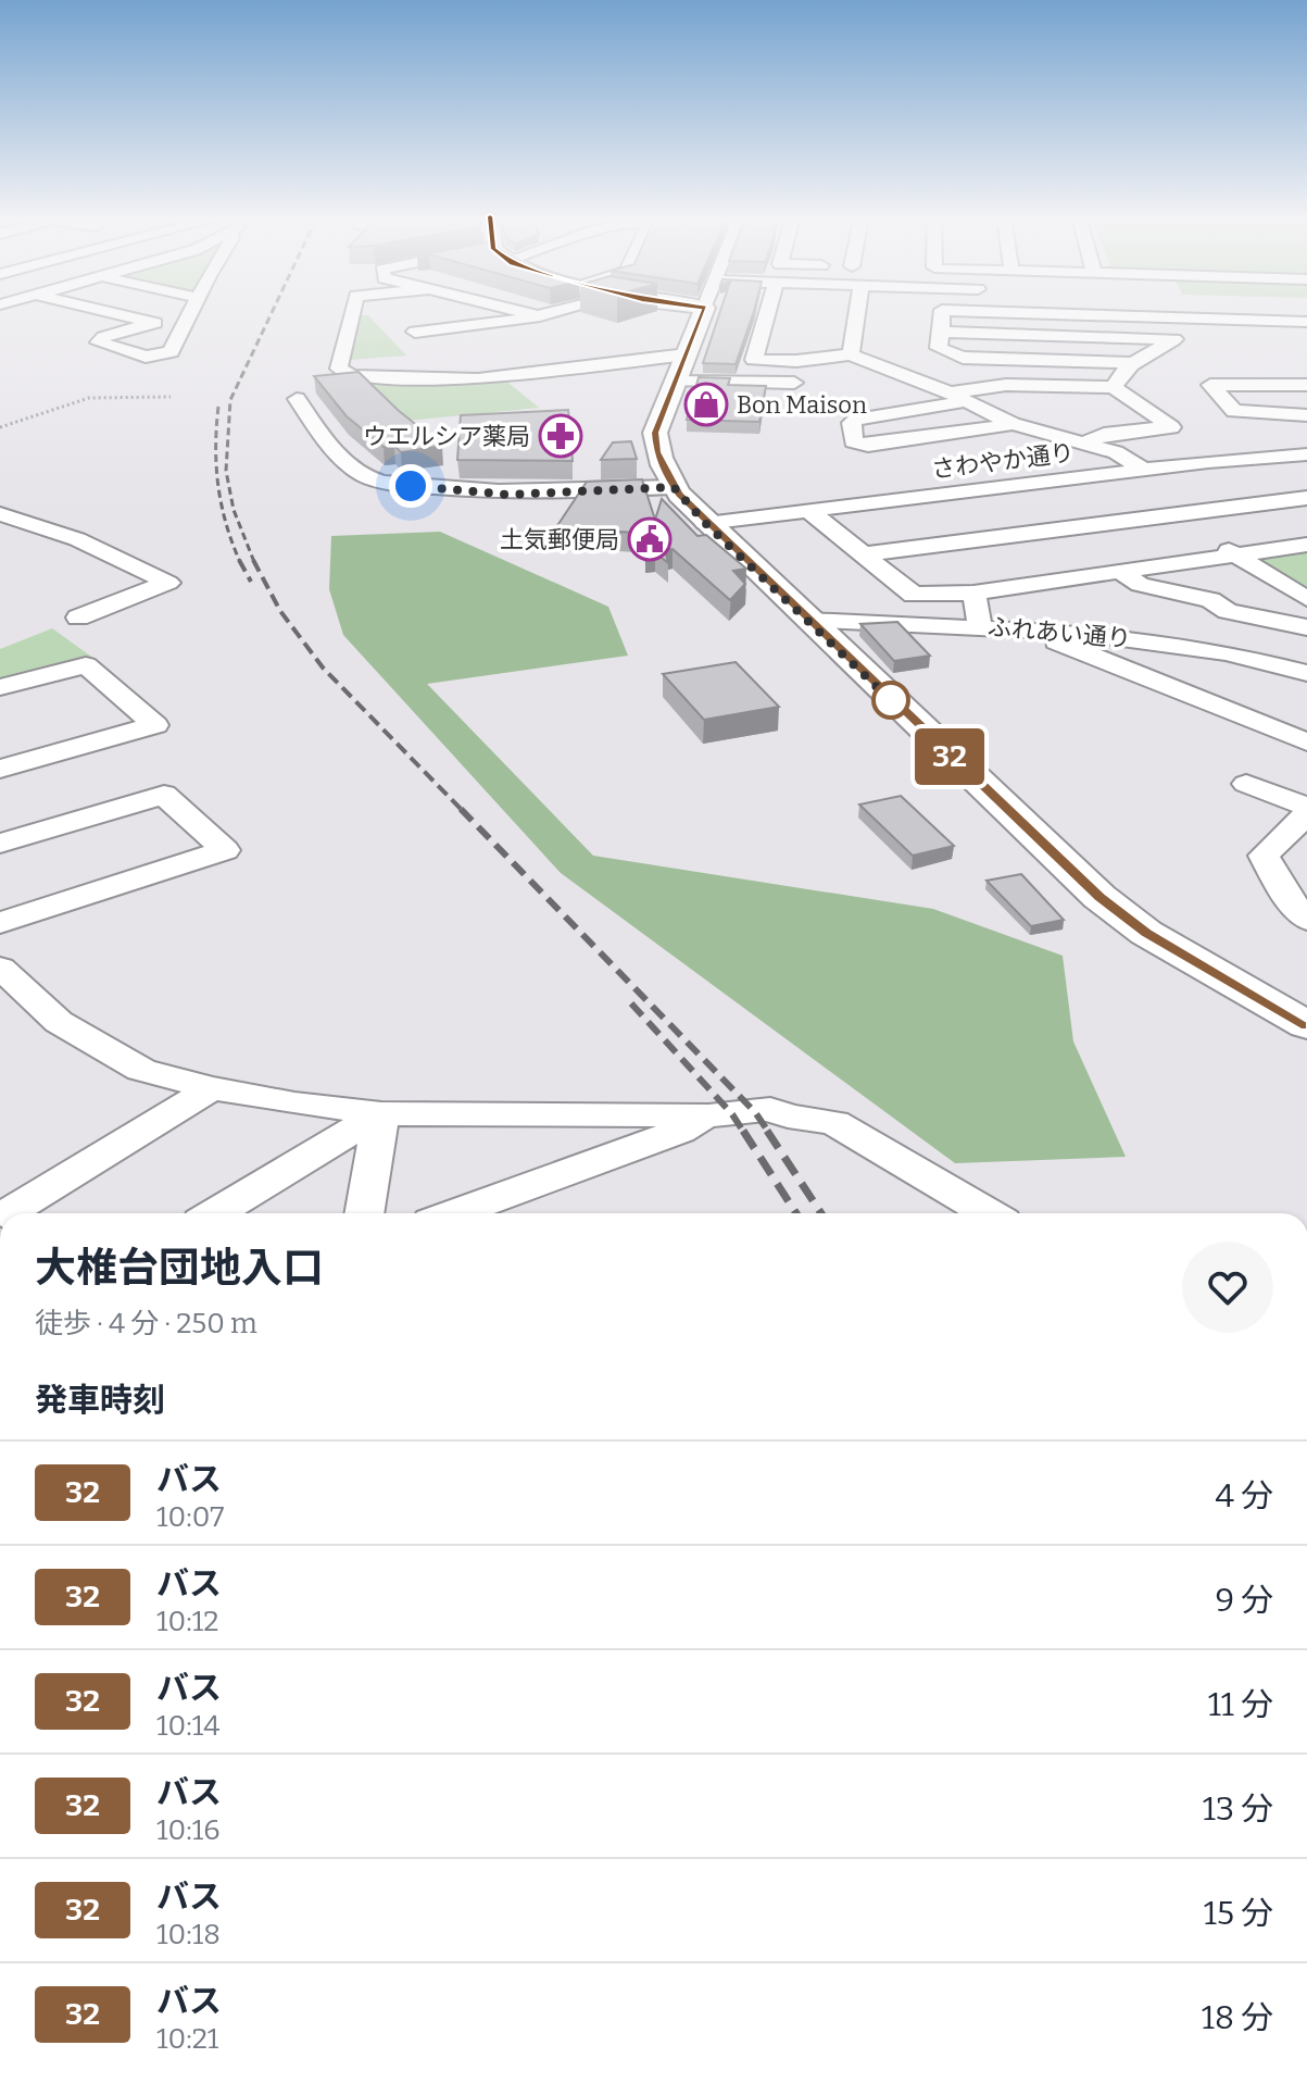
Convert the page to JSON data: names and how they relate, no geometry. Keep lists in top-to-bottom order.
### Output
{
  "streets": {
    "street": ["さわやか通り", "ふれあい通り"]
  },
  "places": {
    "shop": ["Bon Maison"],
    "pharmacy": ["ウエルシア薬局"],
    "public building": ["土気郵便局"]
  },
  "lines": ["bus line 32"],
  "page": {
    "on_map": "32",
    "heading": [
      ["大椎台団地入口", "徒歩 · 4 分 · 250 m"],
      "発車時刻"
    ],
    "list": [
      {
        "mark": "32",
        "name": "バス",
        "note": "10:07",
        "value": "4 分"
      },
      {
        "mark": "32",
        "name": "バス",
        "note": "10:12",
        "value": "9 分"
      },
      {
        "mark": "32",
        "name": "バス",
        "note": "10:14",
        "value": "11 分"
      },
      {
        "mark": "32",
        "name": "バス",
        "note": "10:16",
        "value": "13 分"
      },
      {
        "mark": "32",
        "name": "バス",
        "note": "10:18",
        "value": "15 分"
      },
      {
        "mark": "32",
        "name": "バス",
        "note": "10:21",
        "value": "18 分"
      }
    ]
  }
}
